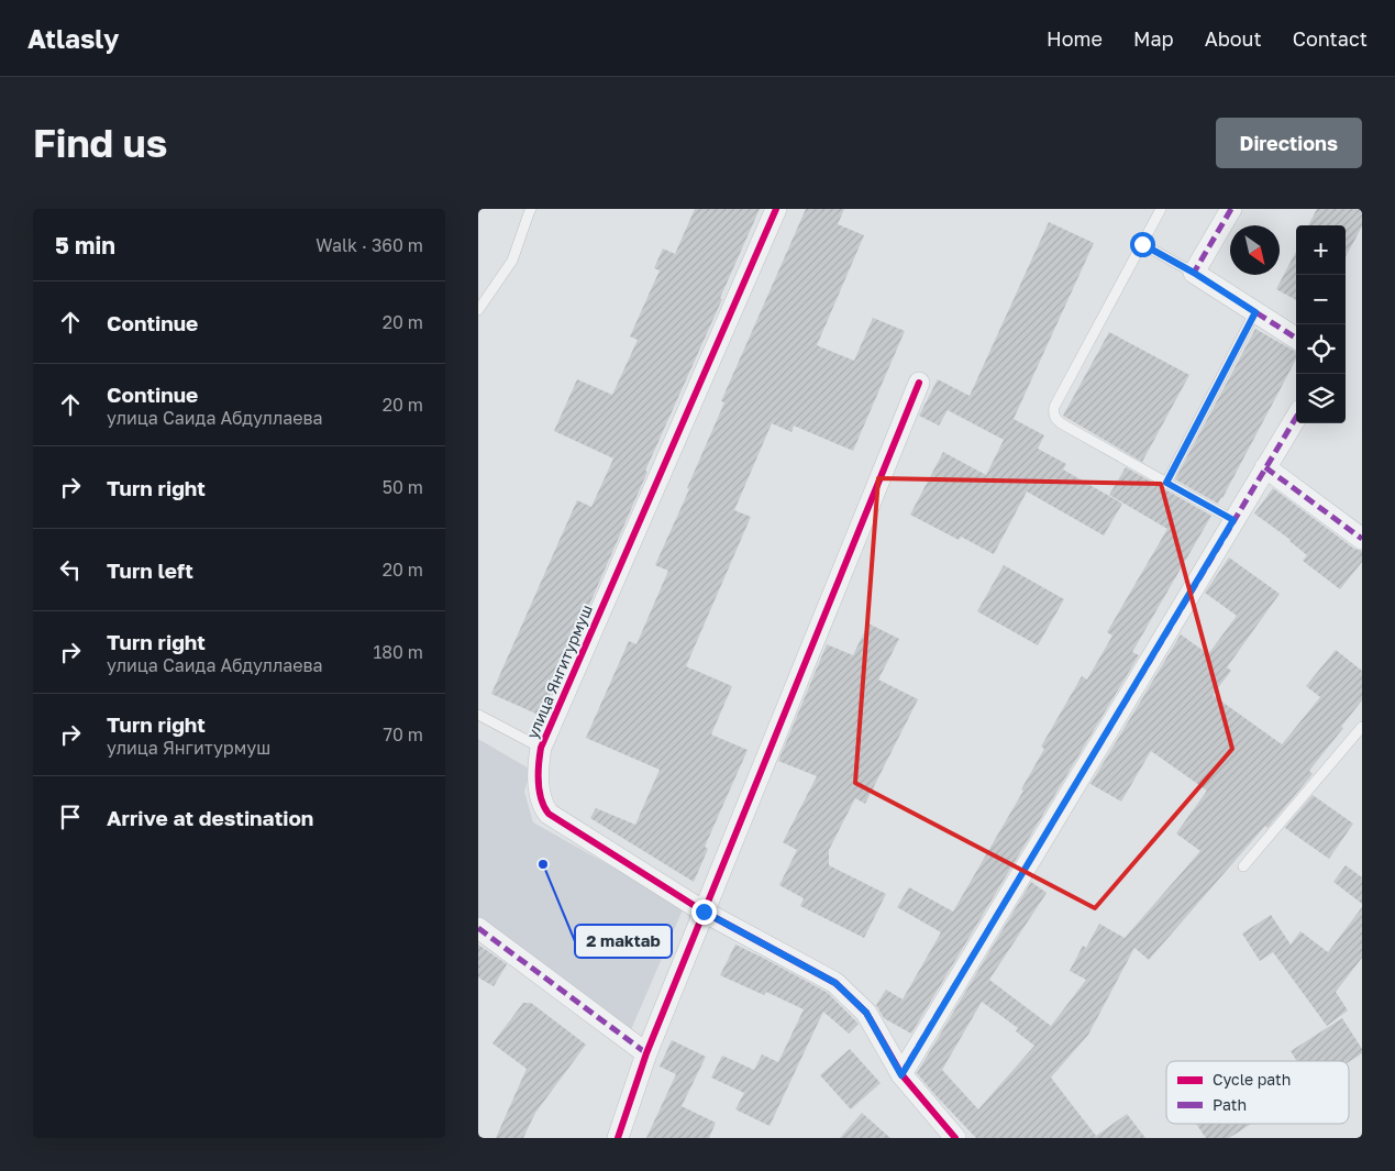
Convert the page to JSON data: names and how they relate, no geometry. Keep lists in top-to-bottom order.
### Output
{
  "streets": {
    "street": ["улица Янгитурмуш"]
  },
  "places": ["2 maktab"],
  "legend": ["Cycle path", "Path"],
  "north": "bottom right",
  "page": {
    "header": "Atlasly",
    "nav": [
      "Home",
      "Map",
      "About",
      "Contact"
    ],
    "buttons": "Directions",
    "title": "Find us",
    "heading": ["5 min", "Walk · 360 m"],
    "map_buttons": ["+", "−"],
    "list": [
      ["Continue", "20 m"],
      ["Continue", "улица Саида Абдуллаева", "20 m"],
      ["Turn right", "50 m"],
      ["Turn left", "20 m"],
      ["Turn right", "улица Саида Абдуллаева", "180 m"],
      ["Turn right", "улица Янгитурмуш", "70 m"],
      "Arrive at destination"
    ]
  }
}
